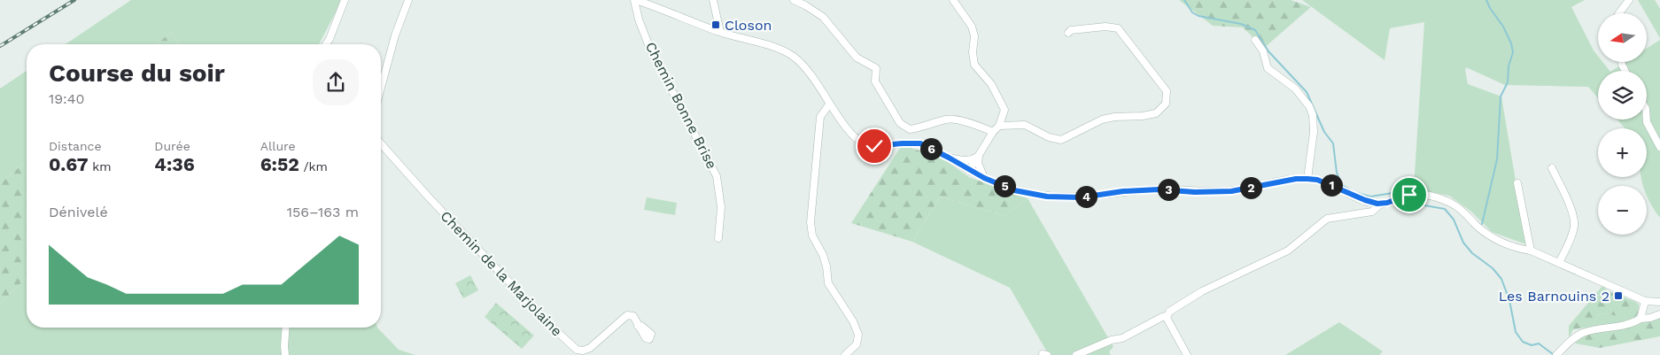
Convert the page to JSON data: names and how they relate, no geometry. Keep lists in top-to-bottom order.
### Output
{
  "streets": {
    "street": ["Chemin Bonne Brise", "Chemin de la Marjolaine"]
  },
  "places": {
    "transit": ["Closon", "Les Barnouins 2"]
  },
  "north": "left",
  "page": {
    "map_buttons": ["+", "−"],
    "heading": ["Course du soir", "19:40"],
    "stats": [
      ["Distance", "0.67 km"],
      ["Durée", "4:36"],
      ["Allure", "6:52 /km"]
    ],
    "pins": [
      "6",
      "1",
      "5",
      "2",
      "3",
      "4"
    ],
    "chart": ["Dénivelé", "156–163 m"]
  }
}
